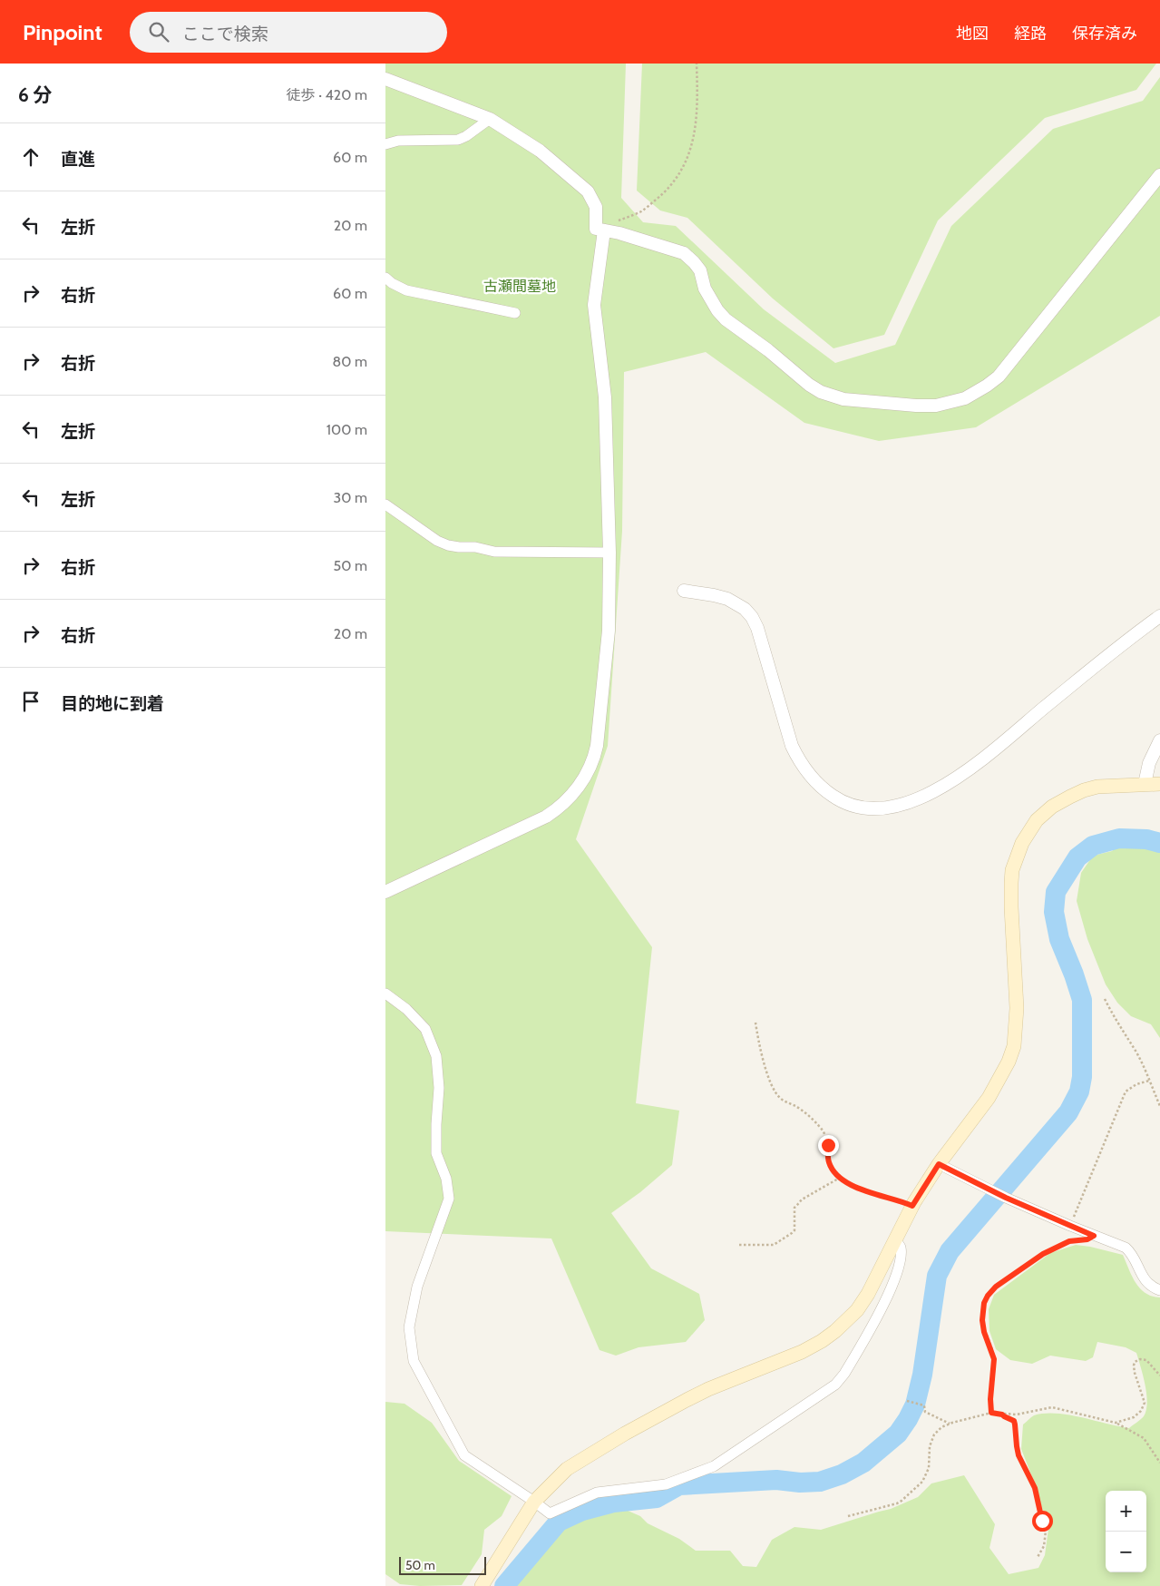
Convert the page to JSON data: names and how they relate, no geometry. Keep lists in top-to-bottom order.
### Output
{
  "parks": ["古瀬間墓地"],
  "scale_bar": "50 m",
  "page": {
    "header": "Pinpoint",
    "search": "ここで検索",
    "nav": ["地図", "経路", "保存済み"],
    "heading": ["6 分", "徒歩 · 420 m"],
    "list": [
      ["直進", "60 m"],
      ["左折", "20 m"],
      ["右折", "60 m"],
      ["右折", "80 m"],
      ["左折", "100 m"],
      ["左折", "30 m"],
      ["右折", "50 m"],
      ["右折", "20 m"],
      "目的地に到着"
    ],
    "map_buttons": ["+", "−"],
    "scale": "50 m"
  }
}
